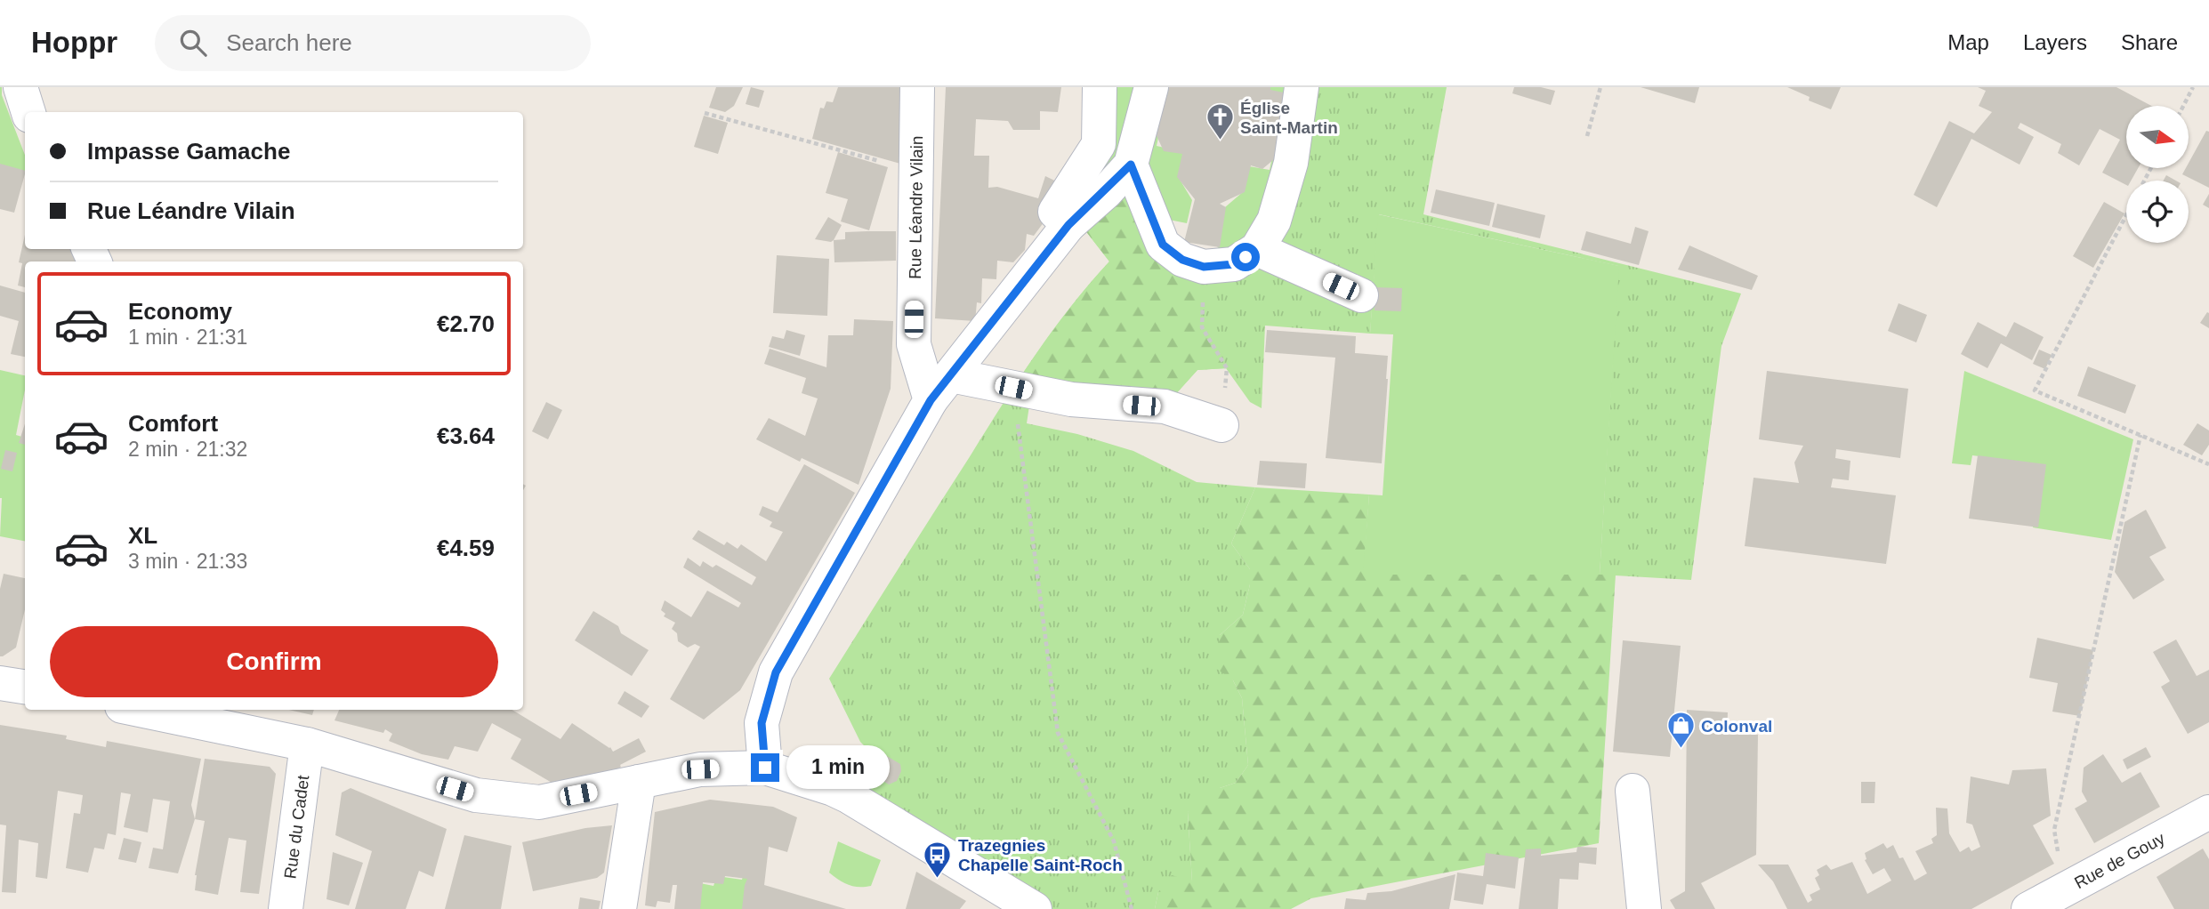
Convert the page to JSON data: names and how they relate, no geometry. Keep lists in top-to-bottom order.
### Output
{
  "streets": {
    "street": ["Rue Léandre Vilain", "Rue du Cadet", "Rue de Gouy"]
  },
  "places": {
    "church": ["Église Saint-Martin"],
    "shop": ["Colonval"],
    "bus stop": ["Trazegnies Chapelle Saint-Roch"]
  },
  "north": "right",
  "page": {
    "header": "Hoppr",
    "search": "Search here",
    "nav": ["Map", "Layers", "Share"],
    "banner": ["Impasse Gamache", "Rue Léandre Vilain"],
    "list": [
      {
        "name": "Economy",
        "note": "1 min · 21:31",
        "value": "€2.70"
      },
      {
        "name": "Comfort",
        "note": "2 min · 21:32",
        "value": "€3.64"
      },
      {
        "name": "XL",
        "note": "3 min · 21:33",
        "value": "€4.59"
      }
    ],
    "buttons": "Confirm",
    "bubble": "1 min"
  }
}
